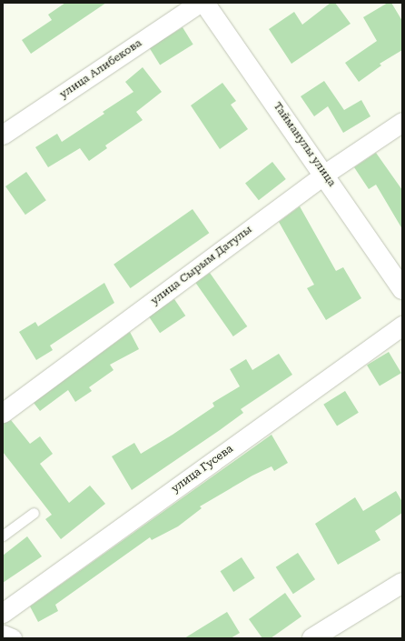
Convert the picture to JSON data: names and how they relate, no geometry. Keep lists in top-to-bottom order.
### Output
{
  "streets": {
    "street": [
      "улица Алибекова",
      "Тайманулы улица",
      "улица Сырым Датулы",
      "улица Гусева"
    ]
  },
  "crossings": [
    ["Тайманулы улица", "улица Сырым Датулы"]
  ]
}
